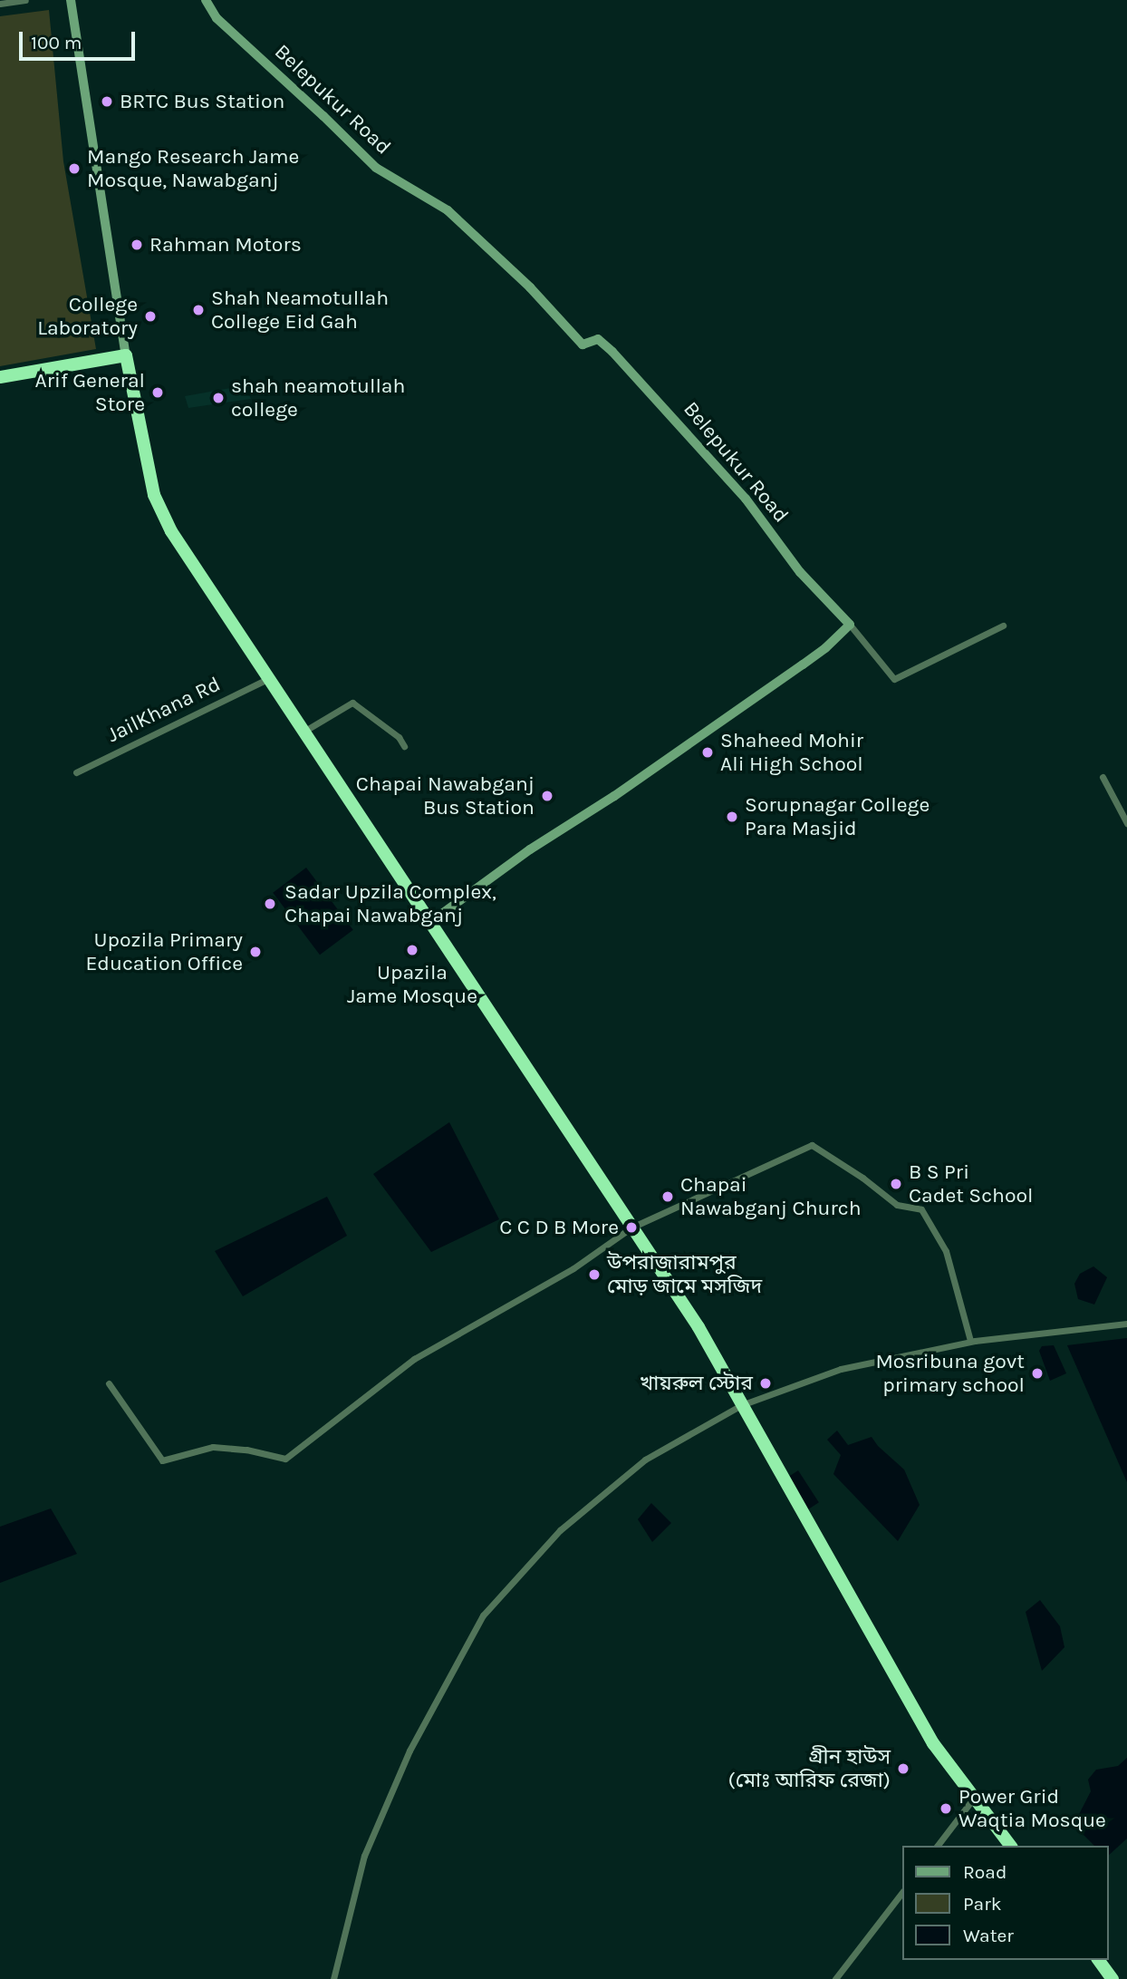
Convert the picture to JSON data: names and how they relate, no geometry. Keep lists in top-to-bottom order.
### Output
{
  "streets": {
    "street": ["Belepukur Road", "JailKhana Rd"]
  },
  "places": [
    "BRTC Bus Station",
    "Mango Research Jame Mosque, Nawabganj",
    "Rahman Motors",
    "Shah Neamotullah College Eid Gah",
    "College Laboratory",
    "Arif General Store",
    "shah neamotullah college",
    "Shaheed Mohir Ali High School",
    "Chapai Nawabganj Bus Station",
    "Sorupnagar College Para Masjid",
    "Sadar Upzila Complex, Chapai Nawabganj",
    "Upazila Jame Mosque",
    "Upozila Primary Education Office",
    "B S Pri Cadet School",
    "Chapai Nawabganj Church",
    "C C D B More",
    "উপরাজারামপুর মোড় জামে মসজিদ",
    "Mosribuna govt primary school",
    "খায়রুল স্টোর",
    "গ্রীন হাউস (মোঃ আরিফ রেজা)",
    "Power Grid Waqtia Mosque"
  ],
  "legend": ["Road", "Park", "Water"],
  "scale_bar": "100 m"
}
